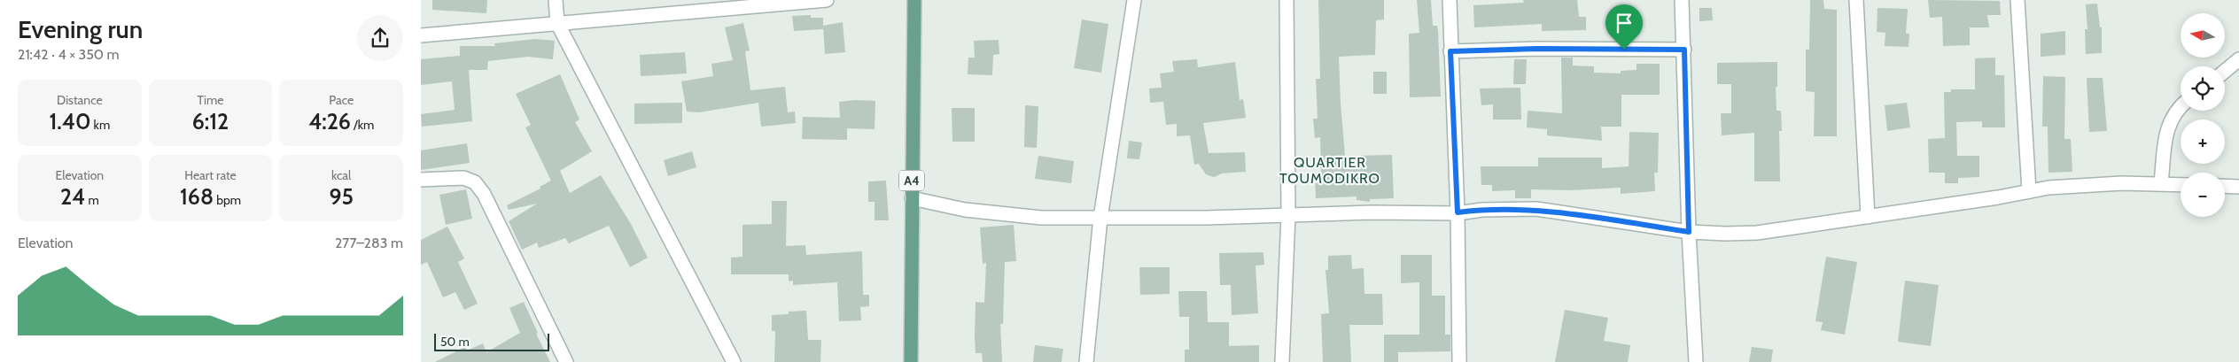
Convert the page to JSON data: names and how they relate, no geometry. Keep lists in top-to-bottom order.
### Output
{
  "streets": {
    "main road": ["A4"]
  },
  "districts": ["QUARTIER TOUMODIKRO"],
  "scale_bar": "50 m",
  "north": "left",
  "page": {
    "heading": ["Evening run", "21:42 · 4 × 350 m"],
    "map_buttons": ["+", "−"],
    "stats": [
      ["Distance", "1.40 km"],
      ["Time", "6:12"],
      ["Pace", "4:26 /km"],
      ["Elevation", "24 m"],
      ["Heart rate", "168 bpm"],
      ["kcal", "95"]
    ],
    "chart": ["Elevation", "277–283 m"],
    "scale": "50 m"
  }
}
